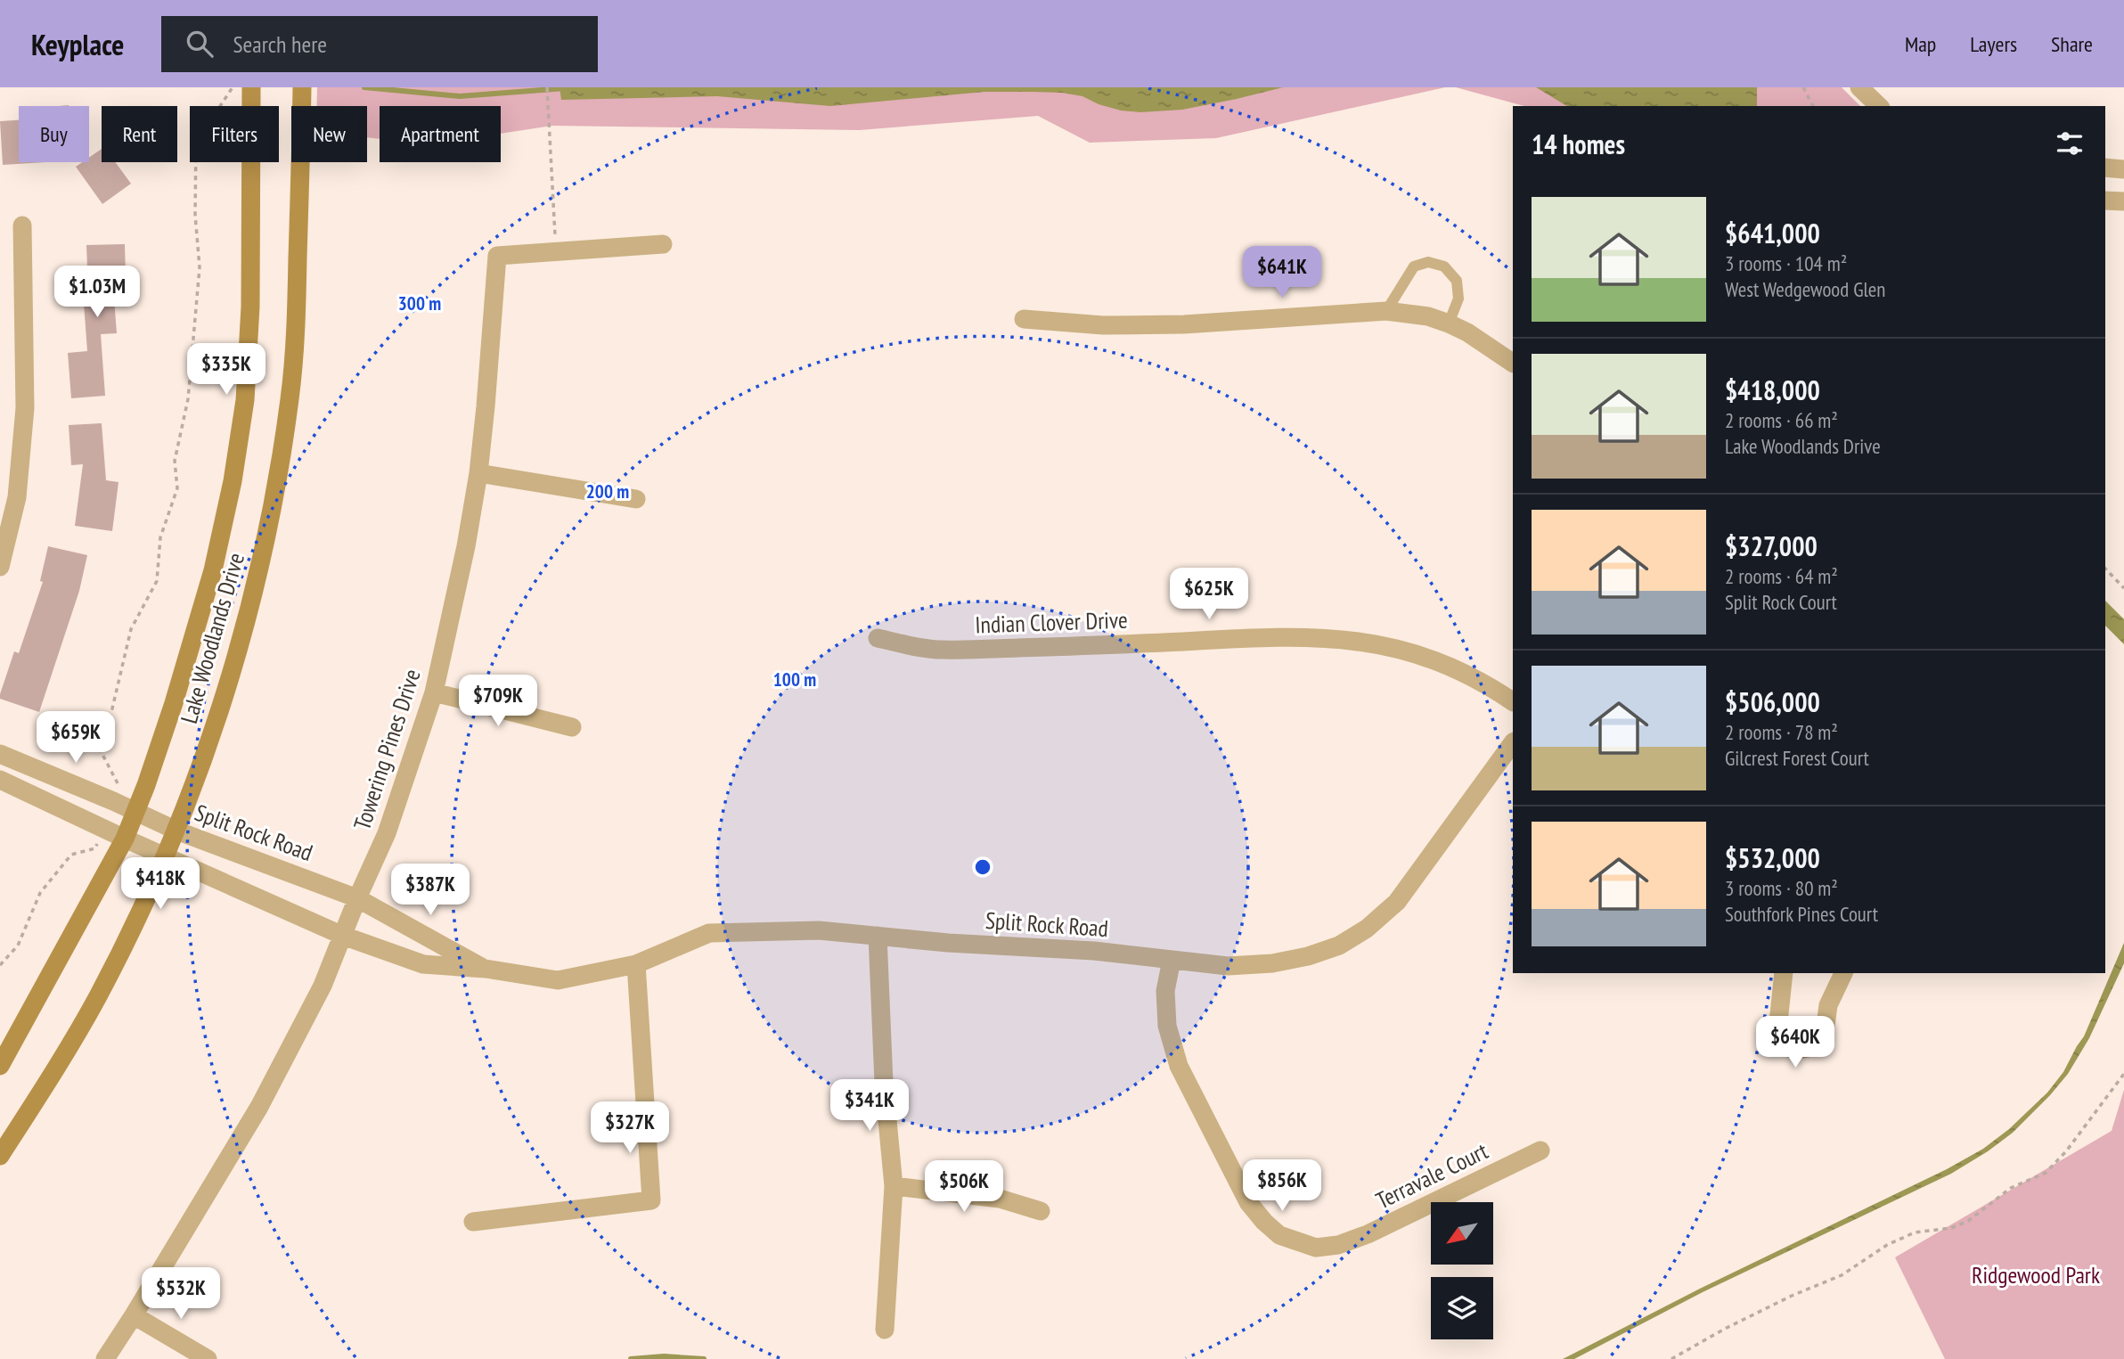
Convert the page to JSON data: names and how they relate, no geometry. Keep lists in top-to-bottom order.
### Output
{
  "streets": {
    "main road": ["Lake Woodlands Drive"],
    "street": [
      "Indian Clover Drive",
      "Towering Pines Drive",
      "Split Rock Road",
      "Terravale Court"
    ]
  },
  "crossings": [
    ["Lake Woodlands Drive", "Split Rock Road"],
    ["Towering Pines Drive", "Split Rock Road"],
    ["Split Rock Road", "Terravale Court"]
  ],
  "parks": ["Ridgewood Park"],
  "north": "bottom left",
  "page": {
    "header": "Keyplace",
    "search": "Search here",
    "nav": ["Map", "Layers", "Share"],
    "chip": [
      "Buy",
      "Rent",
      "Filters",
      "New",
      "Apartment"
    ],
    "heading": "14 homes",
    "list": [
      {
        "name": "$641,000",
        "note": "3 rooms · 104 m² · West Wedgewood Glen"
      },
      {
        "name": "$418,000",
        "note": "2 rooms · 66 m² · Lake Woodlands Drive"
      },
      {
        "name": "$327,000",
        "note": "2 rooms · 64 m² · Split Rock Court"
      },
      {
        "name": "$506,000",
        "note": "2 rooms · 78 m² · Gilcrest Forest Court"
      },
      {
        "name": "$532,000",
        "note": "3 rooms · 80 m² · Southfork Pines Court"
      }
    ],
    "price": [
      "$641K",
      "$1.03M",
      "$335K",
      "$625K",
      "$709K",
      "$659K",
      "$418K",
      "$387K",
      "$640K",
      "$341K",
      "$327K",
      "$856K",
      "$506K",
      "$532K"
    ]
  },
  "rings": ["300 m", "200 m", "100 m"]
}
